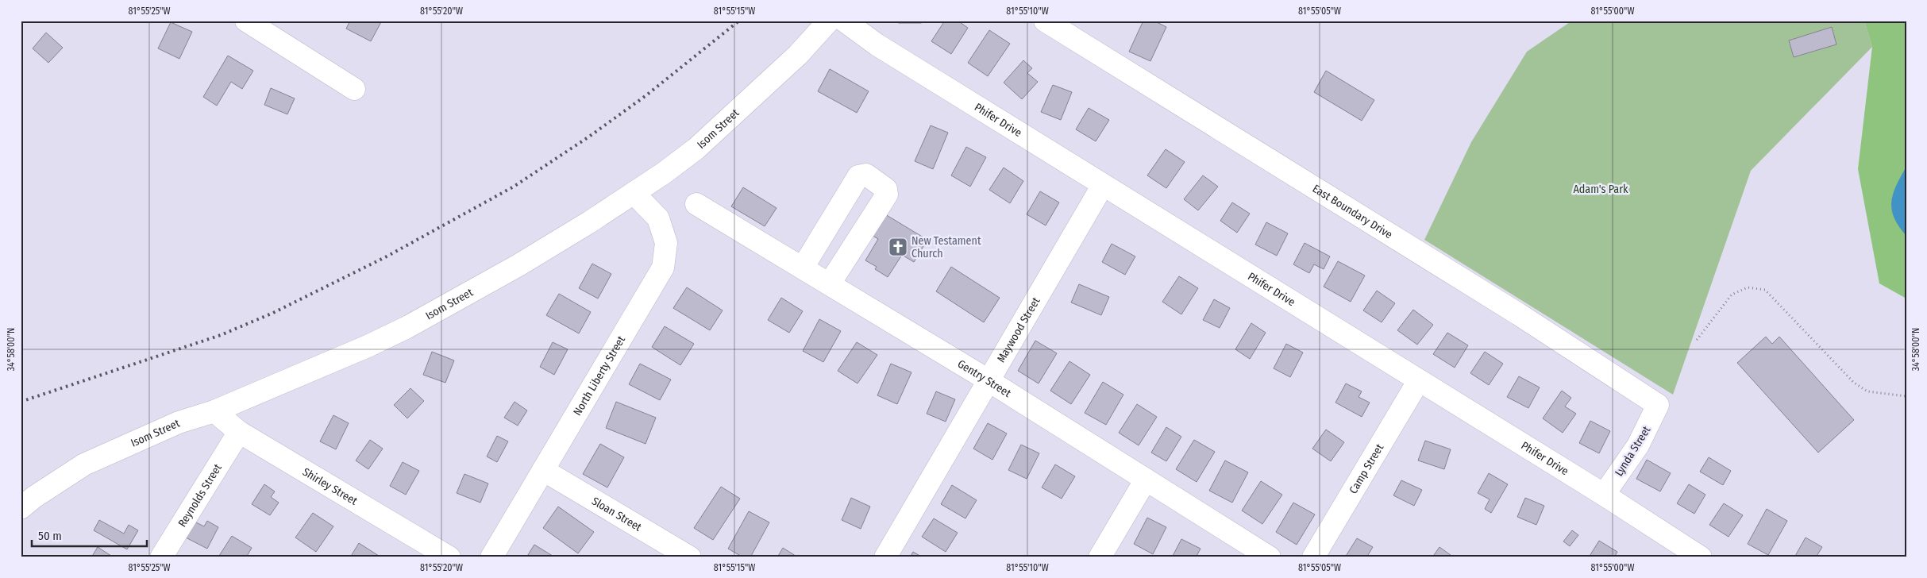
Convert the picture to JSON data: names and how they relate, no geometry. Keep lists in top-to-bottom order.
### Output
{
  "streets": {
    "street": [
      "Phifer Drive",
      "Isom Street",
      "East Boundary Drive",
      "Maywood Street",
      "North Liberty Street",
      "Gentry Street",
      "Lynda Street",
      "Camp Street",
      "Shirley Street",
      "Reynolds Street",
      "Sloan Street"
    ]
  },
  "crossings": [
    ["Phifer Drive", "Maywood Street"],
    ["Phifer Drive", "Lynda Street"],
    ["Phifer Drive", "Camp Street"],
    ["Isom Street", "North Liberty Street"],
    ["Isom Street", "Shirley Street"],
    ["East Boundary Drive", "Lynda Street"],
    ["Maywood Street", "Gentry Street"],
    ["North Liberty Street", "Sloan Street"],
    ["Shirley Street", "Reynolds Street"]
  ],
  "parks": ["Adam's Park"],
  "places": {
    "church": ["New Testament Church"]
  },
  "scale_bar": "50 m",
  "coordinates": [
    "81°55'25\"W",
    "81°55'20\"W",
    "81°55'15\"W",
    "81°55'10\"W",
    "81°55'05\"W",
    "81°55'00\"W",
    "34°58'00\"N"
  ]
}
